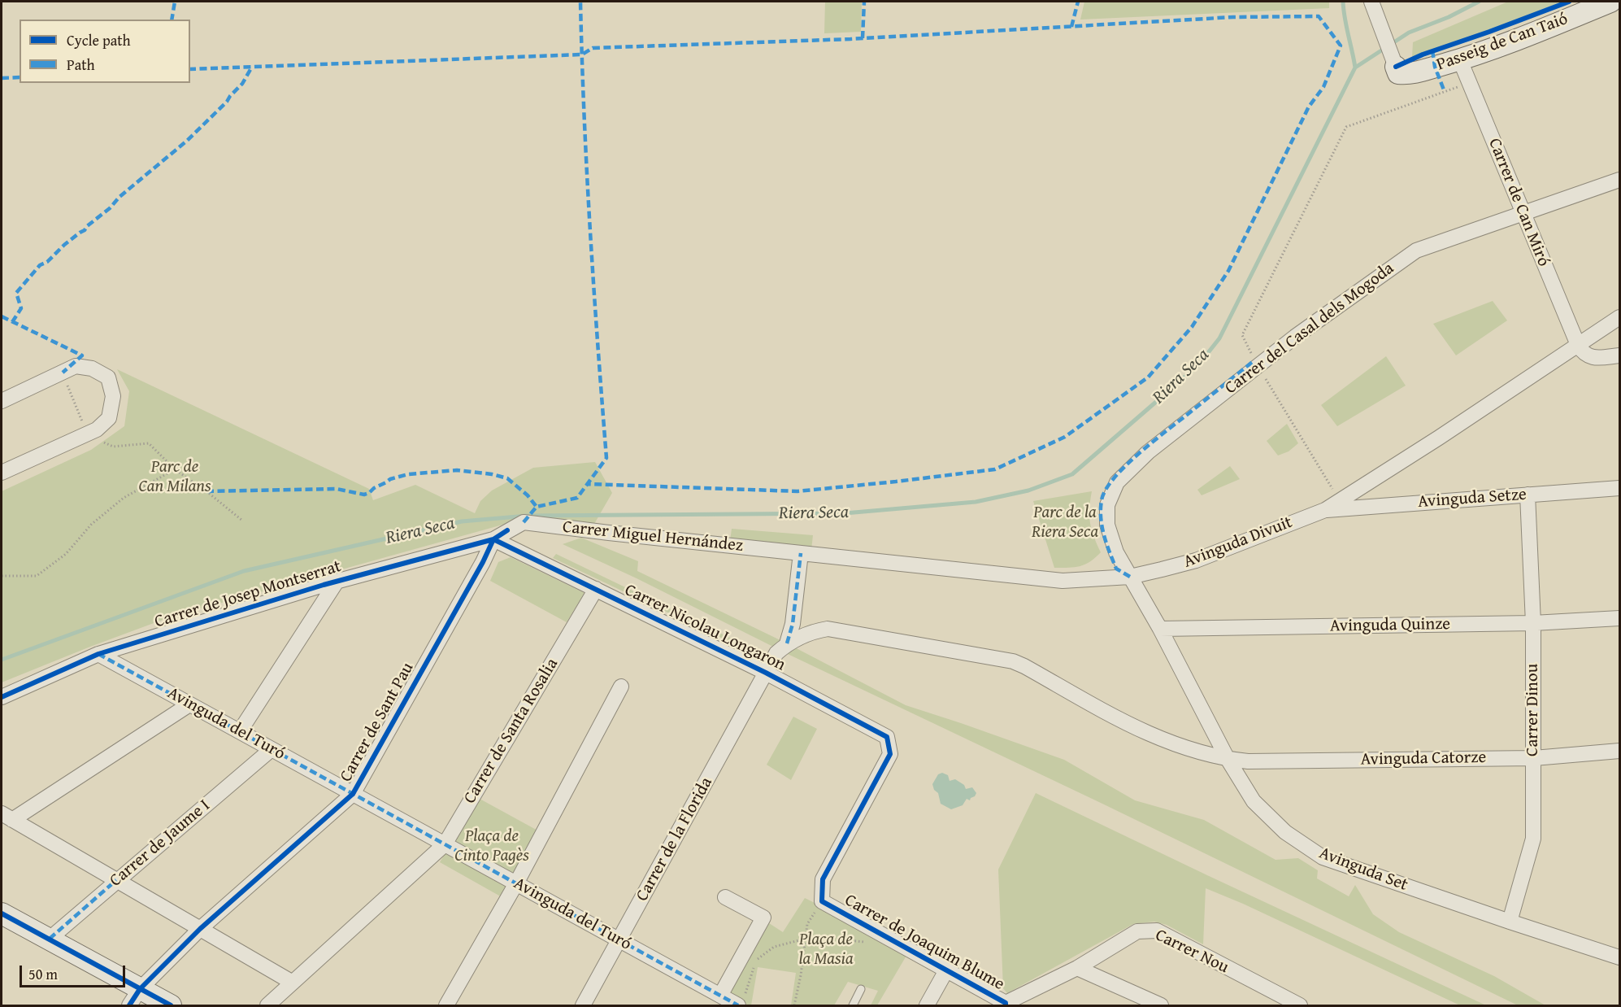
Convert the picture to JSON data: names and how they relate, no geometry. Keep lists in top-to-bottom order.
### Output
{
  "streets": {
    "main road": ["Passeig de Can Taió"],
    "street": [
      "Carrer de Can Miró",
      "Carrer del Casal dels Mogoda",
      "Avinguda Setze",
      "Carrer Miguel Hernández",
      "Avinguda Divuit",
      "Carrer de Josep Montserrat",
      "Avinguda Quinze",
      "Carrer Nicolau Longaron",
      "Carrer Dinou",
      "Carrer de Sant Pau",
      "Avinguda del Turó",
      "Carrer de Santa Rosalia",
      "Avinguda Catorze",
      "Carrer de la Florida",
      "Carrer de Jaume I",
      "Avinguda Set",
      "Carrer de Joaquim Blume",
      "Carrer Nou"
    ]
  },
  "crossings": [
    ["Passeig de Can Taió", "Carrer de Can Miró"],
    ["Carrer de Can Miró", "Carrer del Casal dels Mogoda"],
    ["Carrer de Can Miró", "Avinguda Divuit"],
    ["Carrer del Casal dels Mogoda", "Avinguda Divuit"],
    ["Carrer del Casal dels Mogoda", "Avinguda Set"],
    ["Avinguda Setze", "Avinguda Divuit"],
    ["Avinguda Setze", "Carrer Dinou"],
    ["Carrer Miguel Hernández", "Avinguda Divuit"],
    ["Carrer Miguel Hernández", "Carrer de Josep Montserrat"],
    ["Avinguda Divuit", "Avinguda Set"],
    ["Carrer de Josep Montserrat", "Carrer Nicolau Longaron"],
    ["Carrer de Josep Montserrat", "Carrer de Sant Pau"],
    ["Carrer de Josep Montserrat", "Avinguda del Turó"],
    ["Avinguda Quinze", "Carrer Dinou"],
    ["Avinguda Quinze", "Avinguda Set"],
    ["Carrer Nicolau Longaron", "Carrer de Sant Pau"],
    ["Carrer Nicolau Longaron", "Carrer de Santa Rosalia"],
    ["Carrer Nicolau Longaron", "Carrer de la Florida"],
    ["Carrer Nicolau Longaron", "Carrer de Joaquim Blume"],
    ["Carrer Dinou", "Avinguda Catorze"],
    ["Carrer Dinou", "Avinguda Set"],
    ["Carrer de Sant Pau", "Avinguda del Turó"],
    ["Avinguda del Turó", "Carrer de Santa Rosalia"],
    ["Avinguda del Turó", "Carrer de la Florida"],
    ["Avinguda del Turó", "Carrer de Jaume I"],
    ["Avinguda Catorze", "Carrer de la Florida"],
    ["Avinguda Catorze", "Avinguda Set"],
    ["Carrer de Joaquim Blume", "Carrer Nou"]
  ],
  "water": ["Riera Seca"],
  "parks": [
    "Parc de Can Milans",
    "Parc de la Riera Seca",
    "Plaça de Cinto Pagès",
    "Plaça de la Masia"
  ],
  "legend": ["Cycle path", "Path"],
  "scale_bar": "50 m"
}
